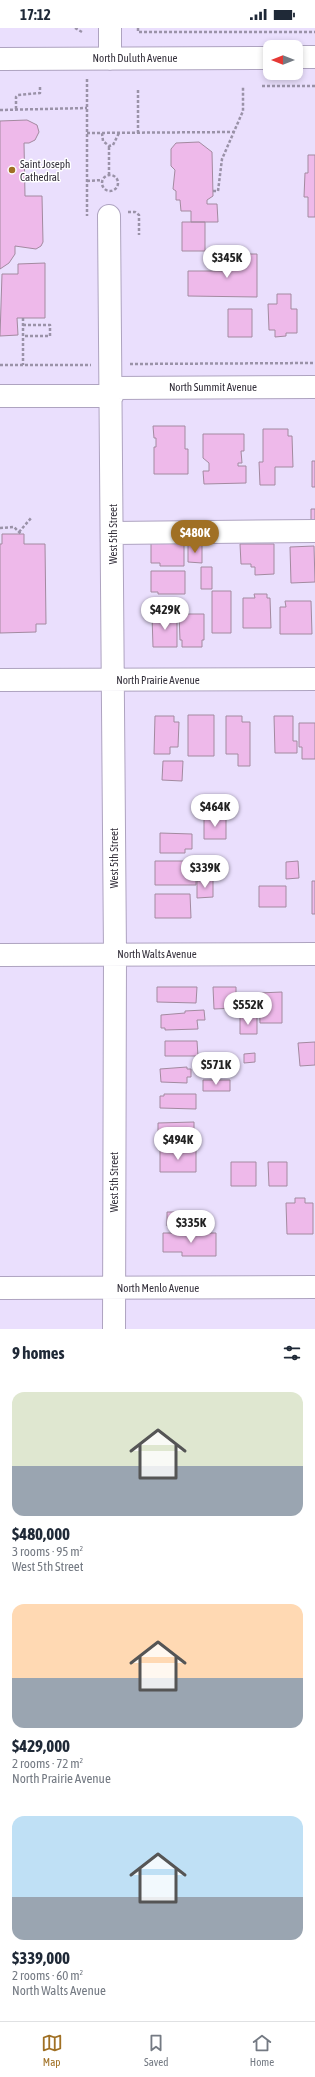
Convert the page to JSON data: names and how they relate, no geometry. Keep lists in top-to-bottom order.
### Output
{
  "streets": {
    "street": [
      "North Duluth Avenue",
      "North Summit Avenue",
      "West 5th Street",
      "North Prairie Avenue",
      "North Walts Avenue",
      "North Menlo Avenue"
    ]
  },
  "crossings": [
    ["North Summit Avenue", "West 5th Street"],
    ["West 5th Street", "North Prairie Avenue"],
    ["West 5th Street", "North Walts Avenue"],
    ["West 5th Street", "North Menlo Avenue"]
  ],
  "places": ["Saint Joseph Cathedral"],
  "north": "left",
  "page": {
    "status": "17:12",
    "price": [
      "$345K",
      "$480K",
      "$429K",
      "$464K",
      "$339K",
      "$552K",
      "$571K",
      "$494K",
      "$335K"
    ],
    "heading": "9 homes",
    "list": [
      {
        "name": "$480,000",
        "note": "3 rooms · 95 m² · West 5th Street"
      },
      {
        "name": "$429,000",
        "note": "2 rooms · 72 m² · North Prairie Avenue"
      },
      {
        "name": "$339,000",
        "note": "2 rooms · 60 m² · North Walts Avenue"
      }
    ],
    "tabs": ["Map", "Saved", "Home"]
  }
}
